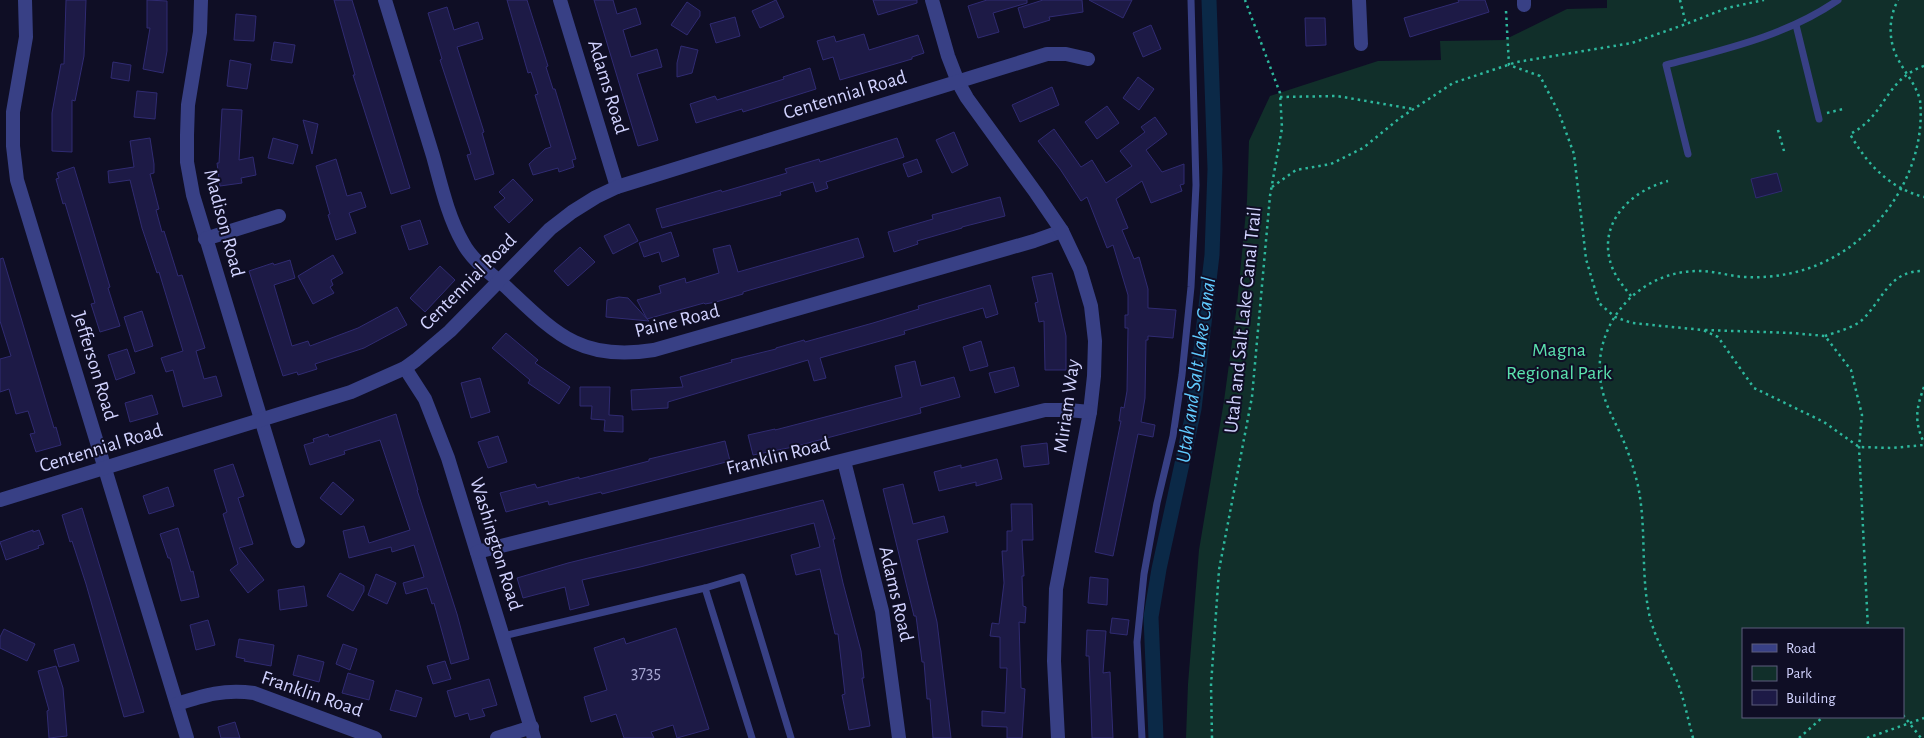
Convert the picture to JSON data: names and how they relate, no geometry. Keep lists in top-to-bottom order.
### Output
{
  "streets": {
    "street": [
      "Adams Road",
      "Centennial Road",
      "Madison Road",
      "Paine Road",
      "Jefferson Road",
      "Miriam Way",
      "Franklin Road",
      "Washington Road"
    ],
    "path": ["Utah and Salt Lake Canal Trail"]
  },
  "crossings": [
    ["Adams Road", "Centennial Road"],
    ["Adams Road", "Franklin Road"],
    ["Centennial Road", "Madison Road"],
    ["Centennial Road", "Paine Road"],
    ["Centennial Road", "Jefferson Road"],
    ["Centennial Road", "Miriam Way"],
    ["Centennial Road", "Washington Road"],
    ["Paine Road", "Miriam Way"],
    ["Jefferson Road", "Franklin Road"],
    ["Miriam Way", "Franklin Road"],
    ["Franklin Road", "Washington Road"]
  ],
  "water": ["Utah and Salt Lake Canal"],
  "parks": ["Magna Regional Park"],
  "house_numbers": ["3735"],
  "legend": ["Road", "Park", "Building"]
}
